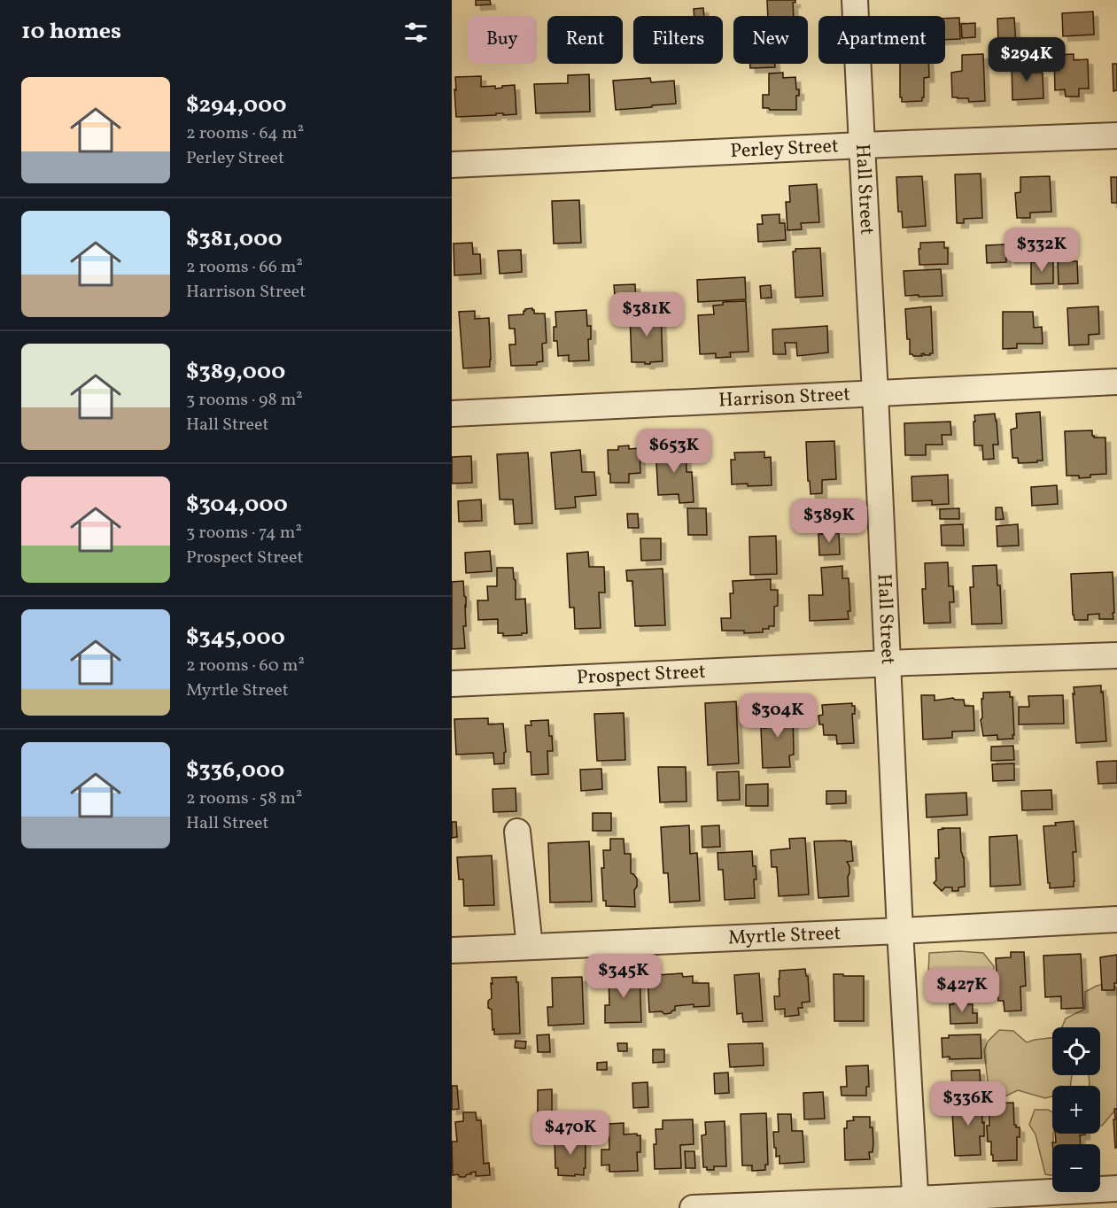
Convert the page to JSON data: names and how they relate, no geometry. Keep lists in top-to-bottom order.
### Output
{
  "streets": {
    "street": [
      "Perley Street",
      "Hall Street",
      "Harrison Street",
      "Prospect Street",
      "Myrtle Street"
    ]
  },
  "crossings": [
    ["Perley Street", "Hall Street"],
    ["Hall Street", "Harrison Street"],
    ["Hall Street", "Prospect Street"],
    ["Hall Street", "Myrtle Street"]
  ],
  "page": {
    "heading": "10 homes",
    "chip": [
      "Buy",
      "Rent",
      "Filters",
      "New",
      "Apartment"
    ],
    "price": [
      "$294K",
      "$332K",
      "$381K",
      "$653K",
      "$389K",
      "$304K",
      "$345K",
      "$427K",
      "$336K",
      "$470K"
    ],
    "list": [
      {
        "name": "$294,000",
        "note": "2 rooms · 64 m² · Perley Street"
      },
      {
        "name": "$381,000",
        "note": "2 rooms · 66 m² · Harrison Street"
      },
      {
        "name": "$389,000",
        "note": "3 rooms · 98 m² · Hall Street"
      },
      {
        "name": "$304,000",
        "note": "3 rooms · 74 m² · Prospect Street"
      },
      {
        "name": "$345,000",
        "note": "2 rooms · 60 m² · Myrtle Street"
      },
      {
        "name": "$336,000",
        "note": "2 rooms · 58 m² · Hall Street"
      }
    ],
    "map_buttons": ["+", "−"]
  }
}
